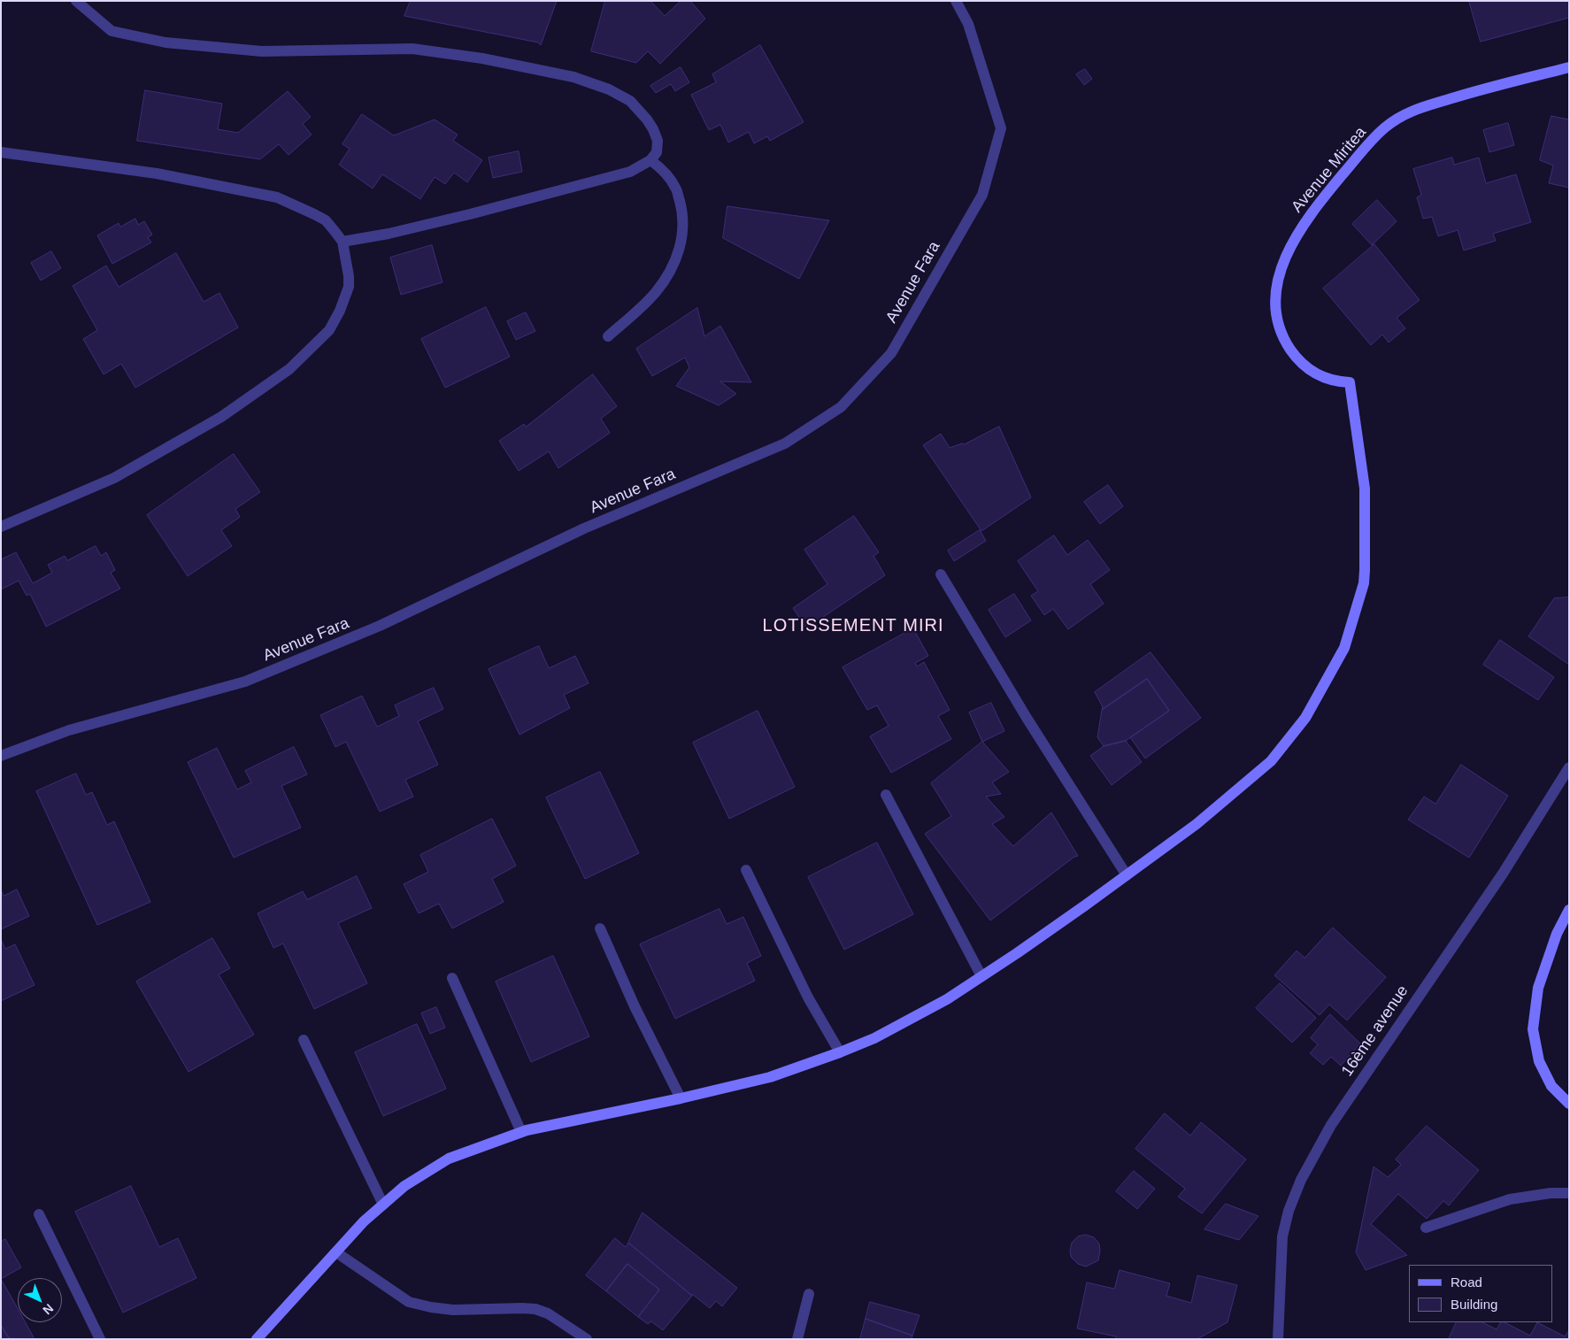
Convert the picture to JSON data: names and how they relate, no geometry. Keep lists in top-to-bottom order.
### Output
{
  "streets": {
    "main road": ["Avenue Miritea"],
    "street": ["Avenue Fara", "16ème avenue"]
  },
  "districts": ["LOTISSEMENT MIRI"],
  "legend": ["Road", "Building"],
  "north": "bottom right"
}
